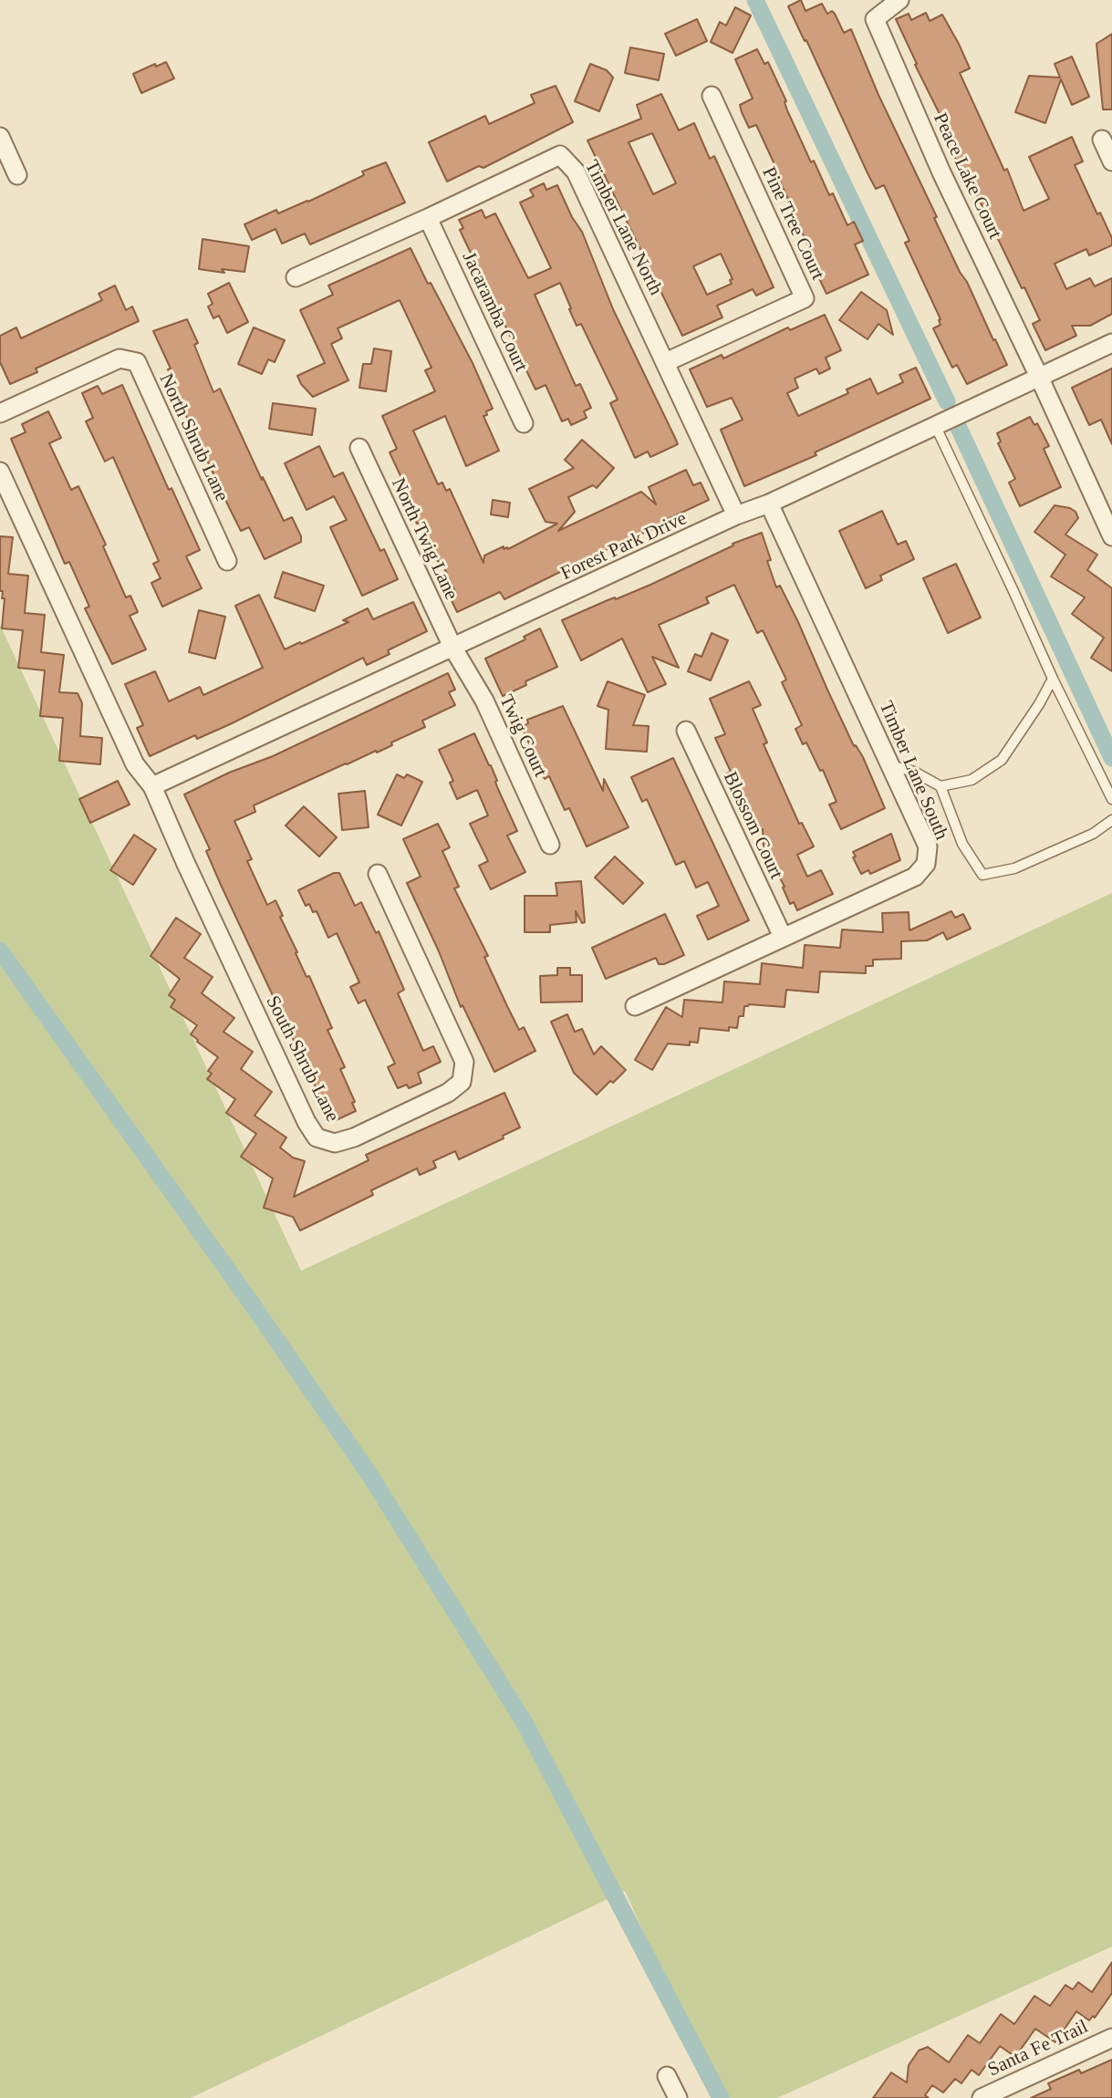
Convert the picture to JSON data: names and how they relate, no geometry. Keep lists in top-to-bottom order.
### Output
{
  "streets": {
    "street": [
      "Peace Lake Court",
      "Pine Tree Court",
      "Timber Lane North",
      "Jacaramba Court",
      "North Shrub Lane",
      "North Twig Lane",
      "Forest Park Drive",
      "Twig Court",
      "Timber Lane South",
      "Blossom Court",
      "South Shrub Lane",
      "Santa Fe Trail"
    ]
  },
  "crossings": [
    ["Peace Lake Court", "Forest Park Drive"],
    ["Pine Tree Court", "Timber Lane North"],
    ["Timber Lane North", "Jacaramba Court"],
    ["Timber Lane North", "Forest Park Drive"],
    ["North Twig Lane", "Forest Park Drive"],
    ["North Twig Lane", "Twig Court"],
    ["Forest Park Drive", "Twig Court"],
    ["Forest Park Drive", "Timber Lane South"],
    ["Forest Park Drive", "South Shrub Lane"],
    ["Timber Lane South", "Blossom Court"]
  ]
}
